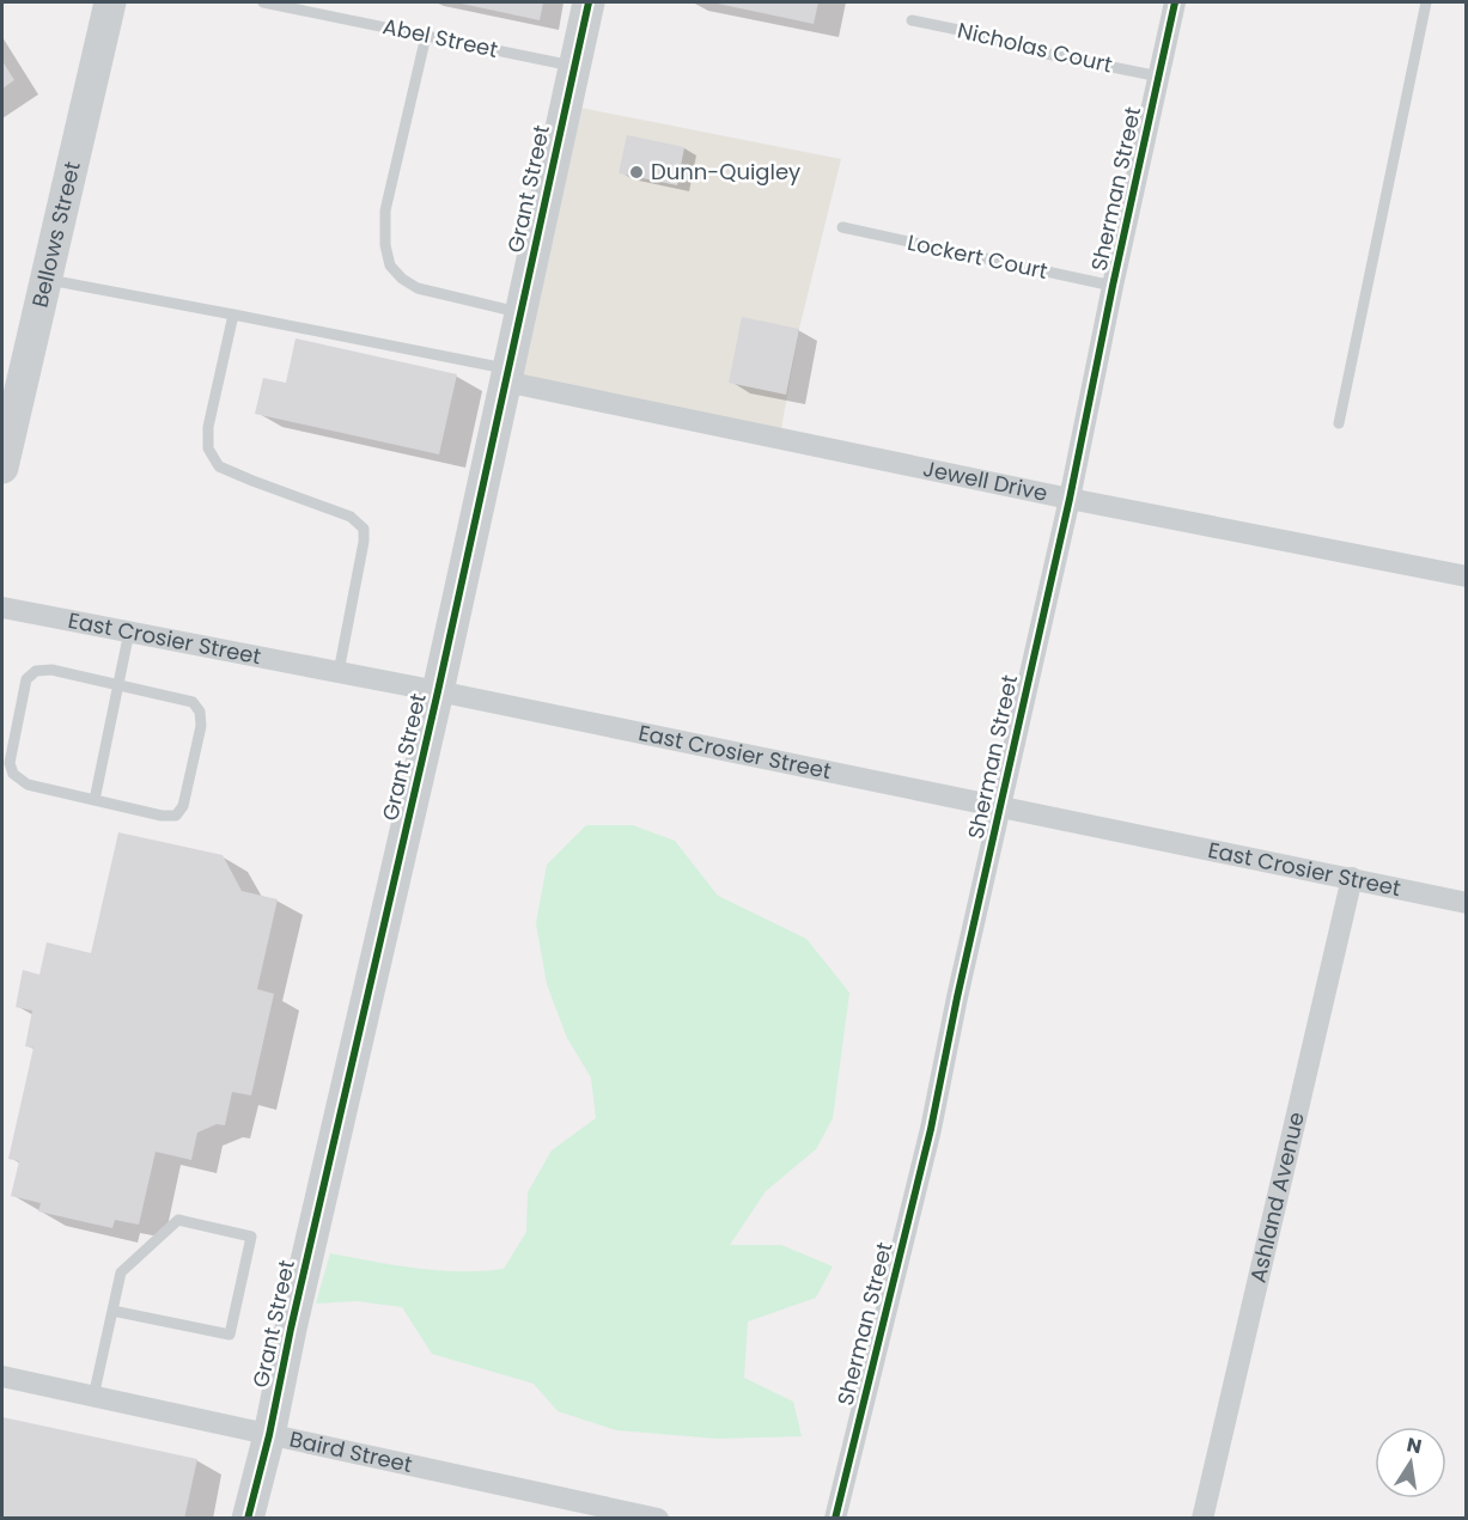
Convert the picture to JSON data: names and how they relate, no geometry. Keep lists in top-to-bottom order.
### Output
{
  "streets": {
    "street": [
      "Grant Street",
      "Sherman Street",
      "Bellows Street",
      "Jewell Drive",
      "East Crosier Street",
      "Ashland Avenue",
      "Baird Street"
    ],
    "lane": ["Abel Street", "Nicholas Court", "Lockert Court"]
  },
  "crossings": [
    ["Abel Street", "Grant Street"],
    ["Nicholas Court", "Sherman Street"],
    ["Grant Street", "Jewell Drive"],
    ["Grant Street", "East Crosier Street"],
    ["Grant Street", "Baird Street"],
    ["Sherman Street", "Lockert Court"],
    ["Sherman Street", "Jewell Drive"],
    ["Sherman Street", "East Crosier Street"],
    ["East Crosier Street", "Ashland Avenue"]
  ],
  "places": ["Dunn-Quigley"],
  "north": "top"
}
